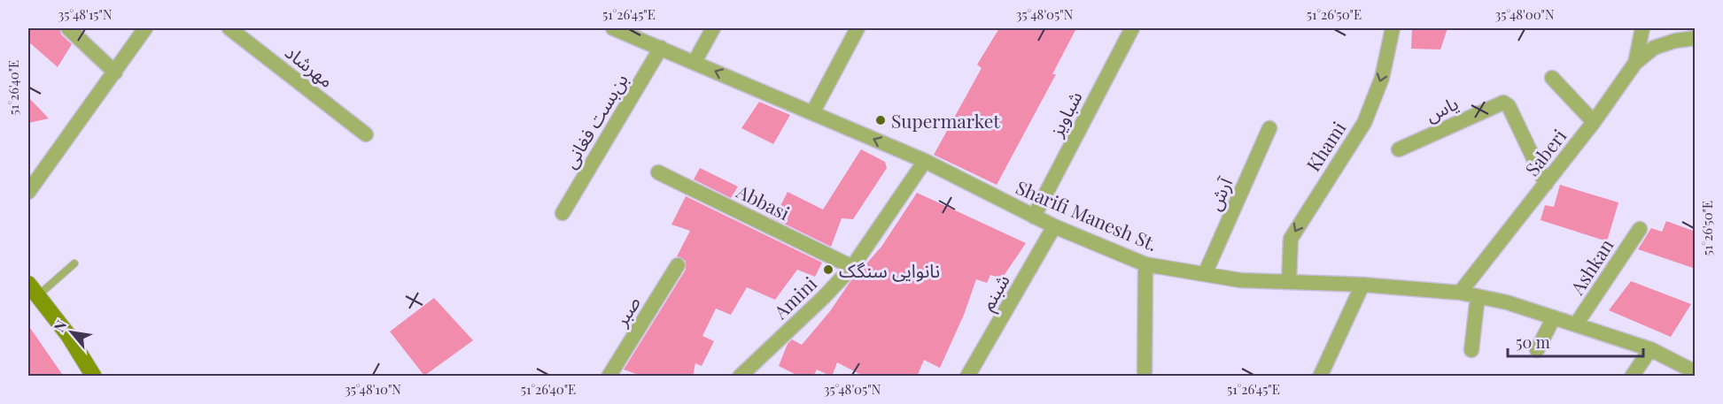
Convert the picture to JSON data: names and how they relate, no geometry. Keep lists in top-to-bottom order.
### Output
{
  "streets": {
    "street": [
      "مهرشاد",
      "یاس",
      "شباویز",
      "بن‌بست فغانی",
      "Khami",
      "Saberi",
      "آرش",
      "Abbasi",
      "Sharifi Manesh St.",
      "Ashkan",
      "شبنم",
      "Amini",
      "صبر"
    ]
  },
  "crossings": [
    ["یاس", "Saberi"],
    ["شباویز", "Sharifi Manesh St."],
    ["بن‌بست فغانی", "Sharifi Manesh St."],
    ["Khami", "Sharifi Manesh St."],
    ["Saberi", "Sharifi Manesh St."],
    ["آرش", "Sharifi Manesh St."],
    ["Abbasi", "Amini"],
    ["Sharifi Manesh St.", "Ashkan"],
    ["Sharifi Manesh St.", "شبنم"],
    ["Sharifi Manesh St.", "Amini"]
  ],
  "one_way": ["Khami"],
  "places": ["Supermarket", "نانوایی سنگک"],
  "scale_bar": "50 m",
  "north": "top left",
  "coordinates": [
    "35°48'15\"N",
    "51°26'45\"E",
    "35°48'05\"N",
    "51°26'50\"E",
    "35°48'00\"N",
    "51°26'40\"E",
    "35°48'10\"N"
  ]
}
